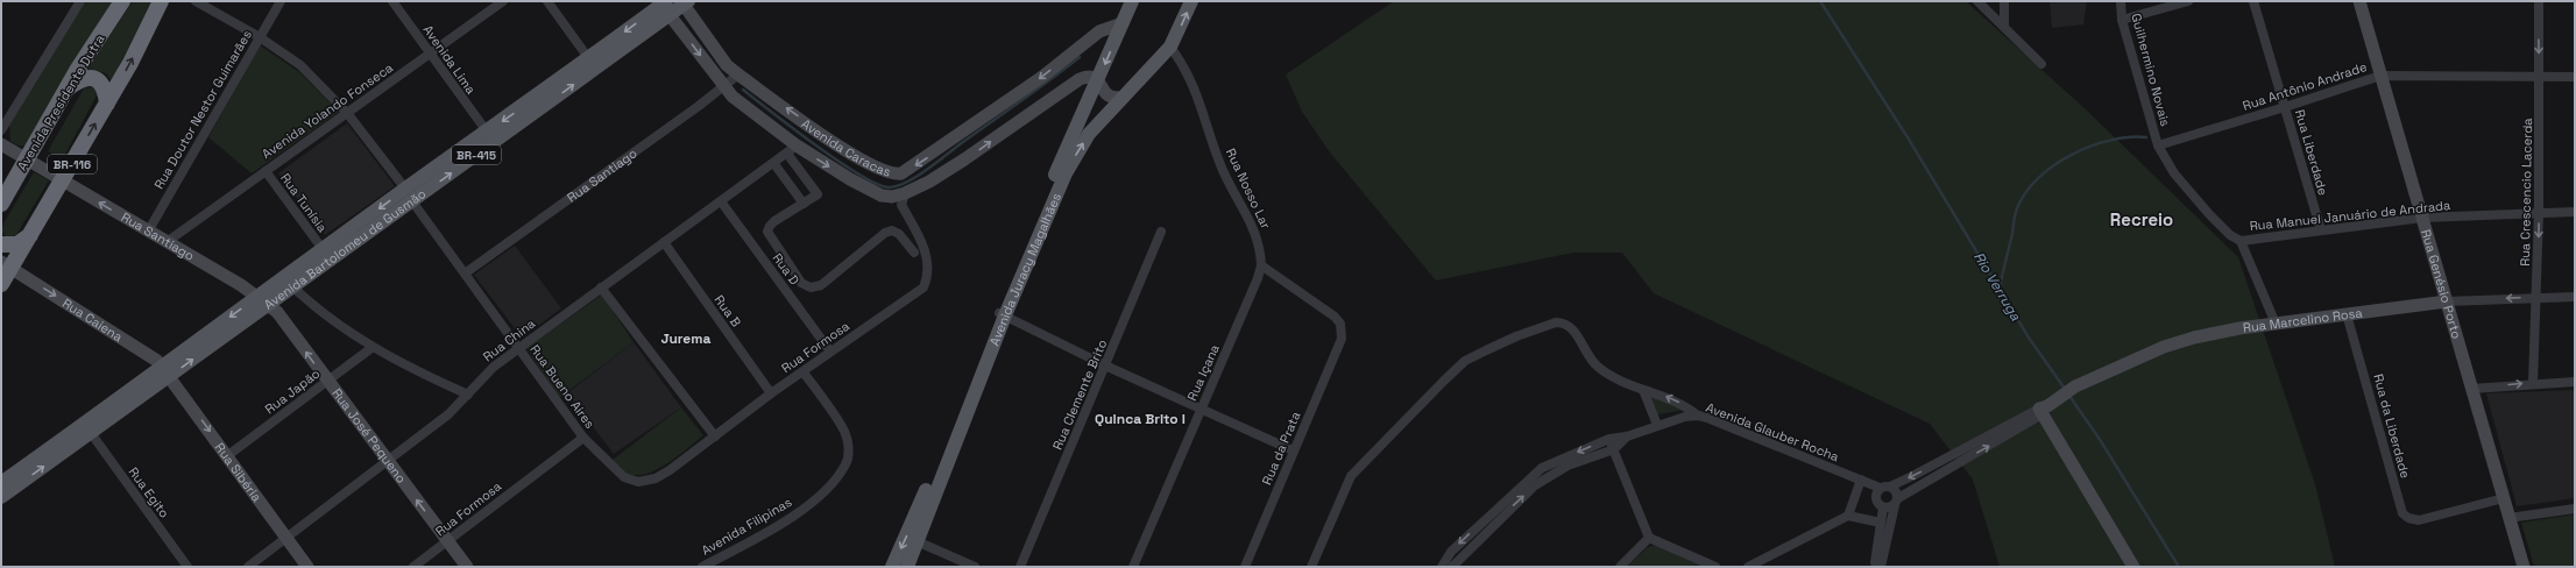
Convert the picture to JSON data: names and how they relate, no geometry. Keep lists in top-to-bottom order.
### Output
{
  "streets": {
    "highway": ["Avenida Presidente Dutra", "BR-116"],
    "main road": ["BR-415", "Avenida Bartolomeu de Gusmão", "Avenida Juracy Magalhães"],
    "street": [
      "Avenida Lima",
      "Guilhermino Novais",
      "Rua Antônio Andrade",
      "Rua Doutor Nestor Guimarães",
      "Avenida Yolando Fonseca",
      "Avenida Caracas",
      "Rua Liberdade",
      "Rua Santiago",
      "Rua Nosso Lar",
      "Rua Crescencio Lacerda",
      "Rua Tunísia",
      "Rua Manuel Januário de Andrada",
      "Rua D",
      "Rua Genésio Porto",
      "Rua B",
      "Rua Caiena",
      "Rua Marcelino Rosa",
      "Rua China",
      "Rua Formosa",
      "Rua Içana",
      "Rua Bueno Aires",
      "Rua Japão",
      "Rua Clemente Brito",
      "Rua da Liberdade",
      "Avenida Glauber Rocha",
      "Rua José Pequeno",
      "Rua da Prata",
      "Rua Sibéria",
      "Rua Egito",
      "Avenida Filipinas"
    ]
  },
  "crossings": [
    ["Avenida Lima", "Avenida Yolando Fonseca"],
    ["Avenida Lima", "Avenida Bartolomeu de Gusmão"],
    ["Guilhermino Novais", "Rua Antônio Andrade"],
    ["Guilhermino Novais", "Rua Manuel Januário de Andrada"],
    ["Rua Antônio Andrade", "Rua Liberdade"],
    ["Rua Antônio Andrade", "Rua Crescencio Lacerda"],
    ["Rua Antônio Andrade", "Rua Genésio Porto"],
    ["Avenida Presidente Dutra", "Rua Santiago"],
    ["Rua Doutor Nestor Guimarães", "Rua Santiago"],
    ["Avenida Yolando Fonseca", "Rua Santiago"],
    ["Avenida Yolando Fonseca", "Rua Tunísia"],
    ["Avenida Caracas", "Rua Santiago"],
    ["Avenida Caracas", "Avenida Bartolomeu de Gusmão"],
    ["Avenida Caracas", "Avenida Juracy Magalhães"],
    ["Avenida Caracas", "Rua China"],
    ["Avenida Caracas", "Rua Formosa"],
    ["Rua Liberdade", "Rua Manuel Januário de Andrada"],
    ["BR-116", "Rua Santiago"],
    ["BR-116", "Rua Caiena"],
    ["Rua Santiago", "Avenida Bartolomeu de Gusmão"],
    ["Rua Santiago", "Rua Bueno Aires"],
    ["Rua Santiago", "Rua José Pequeno"],
    ["Rua Nosso Lar", "Avenida Juracy Magalhães"],
    ["Rua Nosso Lar", "Rua Içana"],
    ["Rua Nosso Lar", "Rua da Prata"],
    ["Rua Crescencio Lacerda", "Rua Manuel Januário de Andrada"],
    ["Rua Crescencio Lacerda", "Rua Marcelino Rosa"],
    ["Rua Tunísia", "Avenida Bartolomeu de Gusmão"],
    ["Rua Manuel Januário de Andrada", "Rua Genésio Porto"],
    ["Avenida Bartolomeu de Gusmão", "Rua Caiena"],
    ["Avenida Bartolomeu de Gusmão", "Rua Bueno Aires"],
    ["Avenida Bartolomeu de Gusmão", "Rua José Pequeno"],
    ["Avenida Bartolomeu de Gusmão", "Rua Sibéria"],
    ["Avenida Bartolomeu de Gusmão", "Rua Egito"],
    ["Rua D", "Rua China"],
    ["Rua D", "Rua Formosa"],
    ["Rua Genésio Porto", "Rua Marcelino Rosa"],
    ["Rua Genésio Porto", "Rua da Liberdade"],
    ["Rua B", "Rua China"],
    ["Rua B", "Rua Formosa"],
    ["Rua Caiena", "Rua Sibéria"],
    ["Rua Marcelino Rosa", "Rua da Liberdade"],
    ["Rua Marcelino Rosa", "Avenida Glauber Rocha"],
    ["Rua China", "Rua Bueno Aires"],
    ["Rua China", "Rua José Pequeno"],
    ["Rua China", "Rua Sibéria"],
    ["Rua Formosa", "Rua Bueno Aires"],
    ["Rua Formosa", "Rua José Pequeno"],
    ["Rua Formosa", "Avenida Filipinas"],
    ["Rua Içana", "Rua da Prata"],
    ["Rua Japão", "Rua José Pequeno"],
    ["Rua Japão", "Rua Sibéria"]
  ],
  "one_way": ["Rua Crescencio Lacerda", "Rua Caiena", "Rua Sibéria"],
  "districts": ["Recreio", "Jurema", "Quinca Brito I"],
  "water": ["Rio Verruga"]
}
